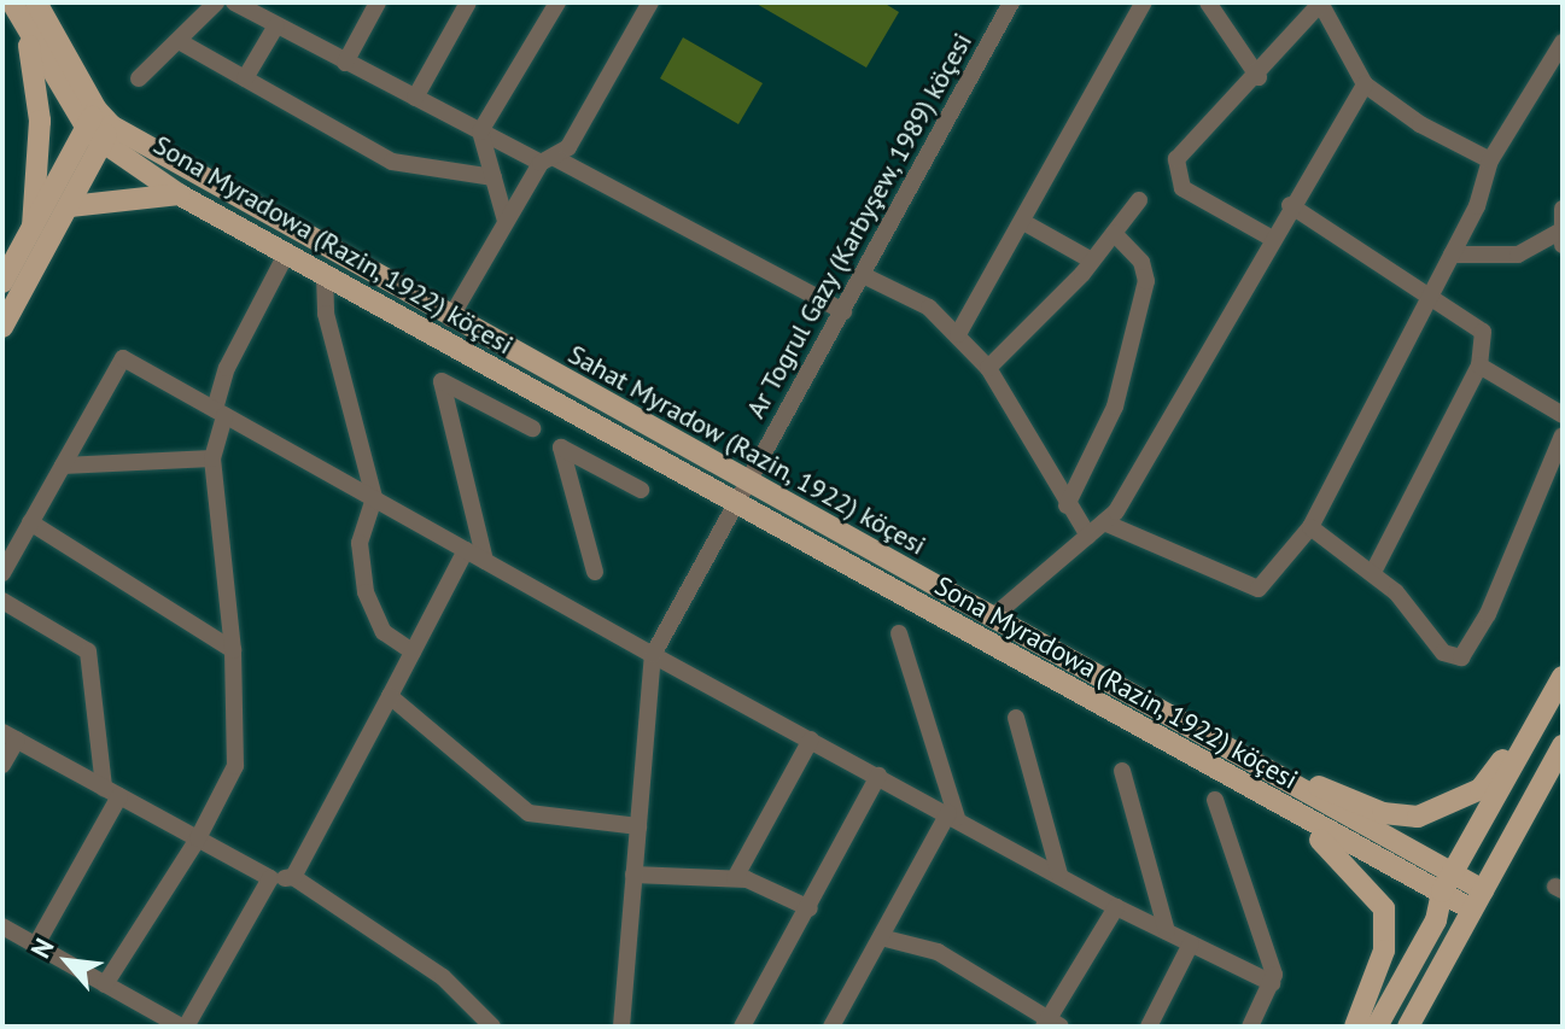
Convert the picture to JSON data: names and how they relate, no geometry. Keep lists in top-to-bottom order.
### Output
{
  "streets": {
    "main road": ["Sona Myradowa (Razin, 1922) köçesi", "Sahat Myradow (Razin, 1922) köçesi"],
    "street": ["Ar Togrul Gazy (Karbyşew, 1989) köçesi"]
  },
  "crossings": [
    ["Ar Togrul Gazy (Karbyşew, 1989) köçesi", "Sona Myradowa (Razin, 1922) köçesi"],
    ["Ar Togrul Gazy (Karbyşew, 1989) köçesi", "Sahat Myradow (Razin, 1922) köçesi"],
    ["Sona Myradowa (Razin, 1922) köçesi", "Sahat Myradow (Razin, 1922) köçesi"]
  ],
  "north": "top left"
}
